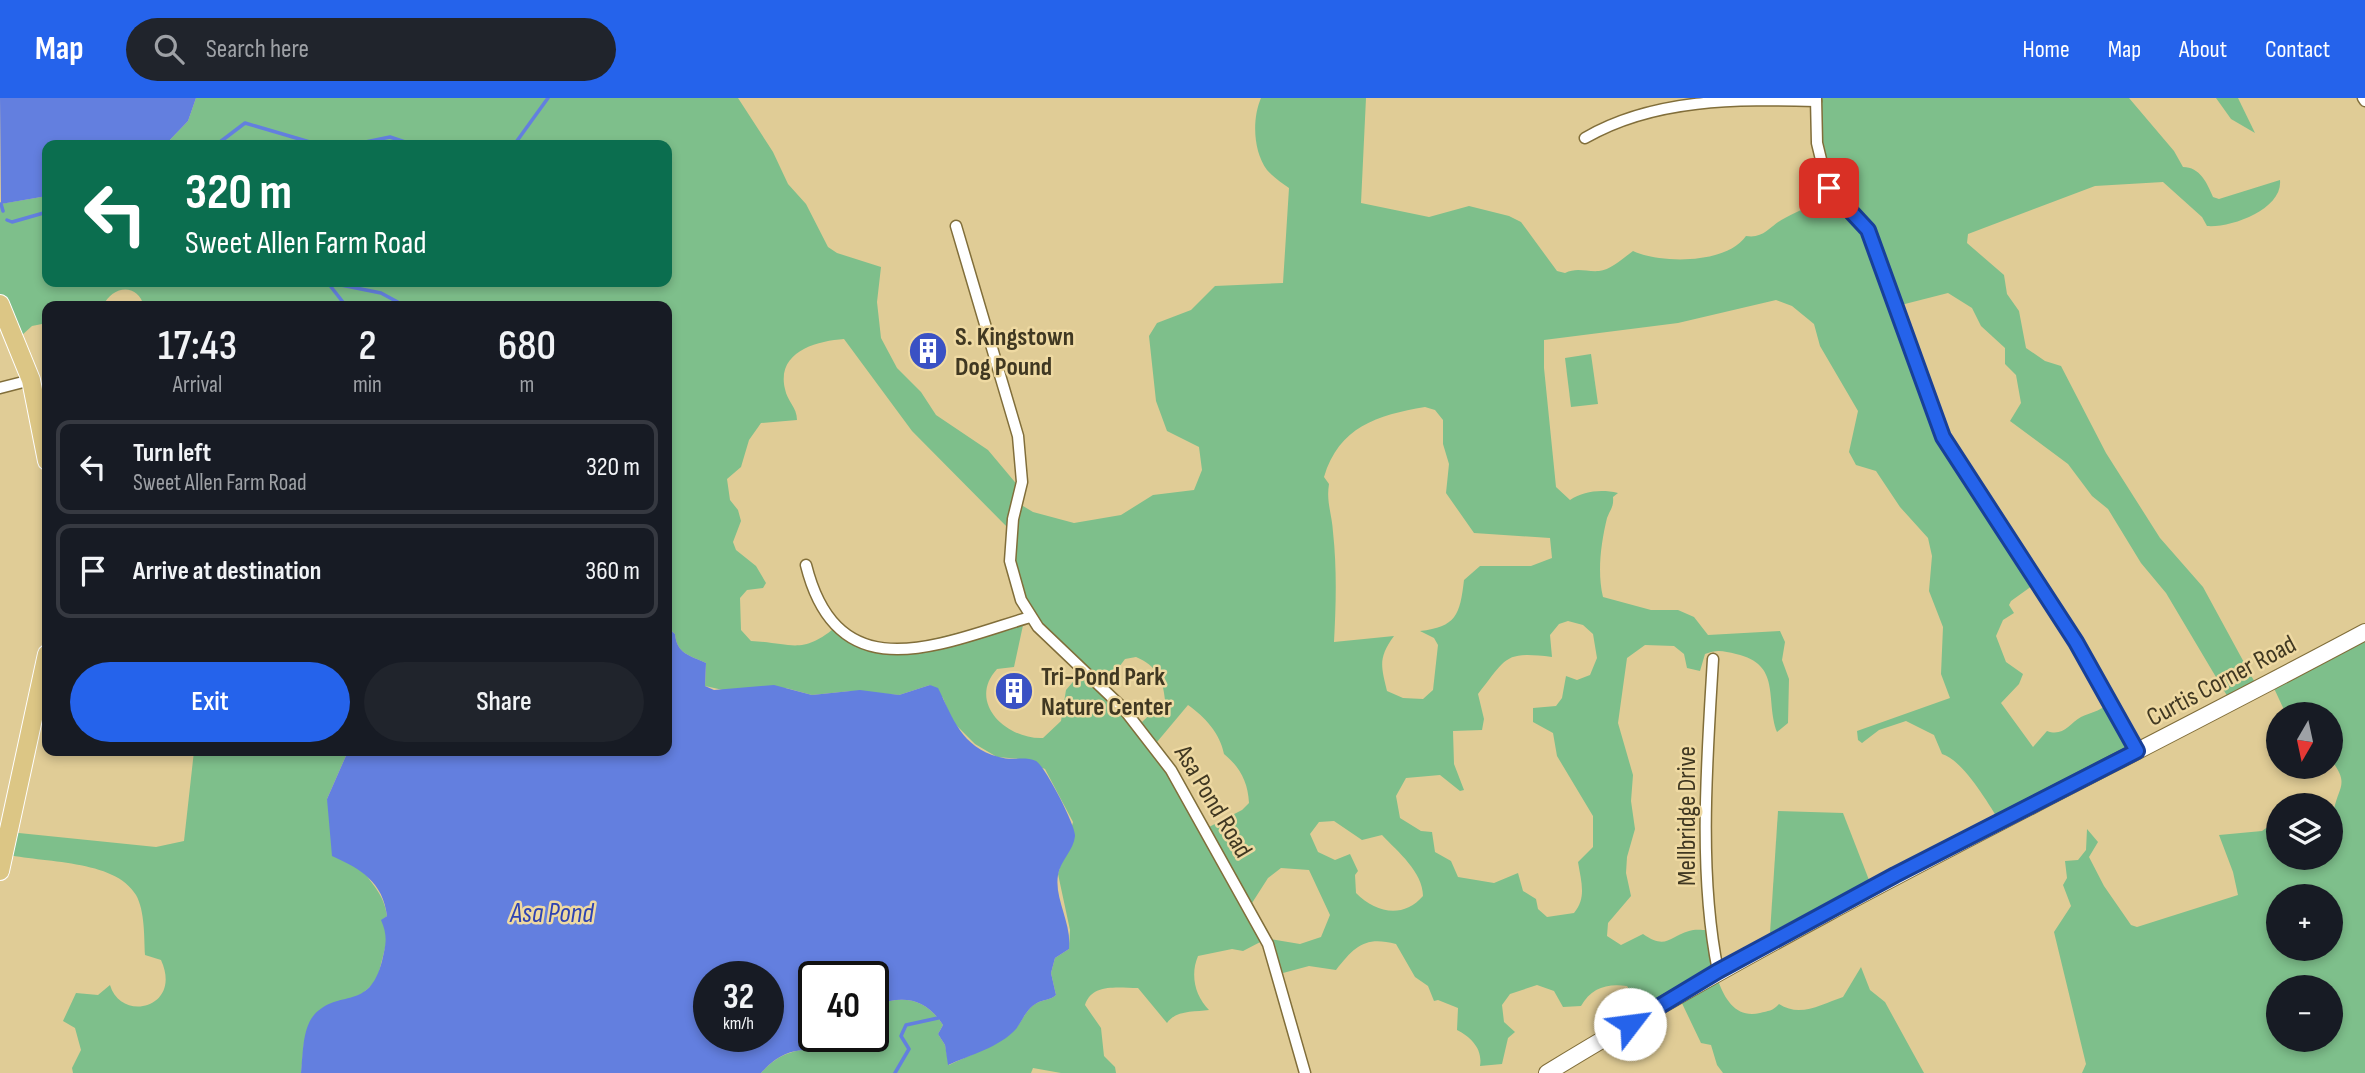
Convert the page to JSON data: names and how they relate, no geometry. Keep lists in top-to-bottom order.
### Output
{
  "streets": {
    "street": ["Curtis Corner Road", "Asa Pond Road", "Mellbridge Drive"]
  },
  "crossings": [
    ["Curtis Corner Road", "Mellbridge Drive"]
  ],
  "water": ["Asa Pond"],
  "places": {
    "building": ["S. Kingstown Dog Pound", "Tri-Pond Park Nature Center"]
  },
  "north": "bottom",
  "page": {
    "header": "Map",
    "search": "Search here",
    "nav": [
      "Home",
      "Map",
      "About",
      "Contact"
    ],
    "turn": ["320 m", "Sweet Allen Farm Road"],
    "eta": [
      "17:43",
      "Arrival",
      "2",
      "min",
      "680",
      "m"
    ],
    "list": [
      {
        "name": "Turn left",
        "note": "Sweet Allen Farm Road",
        "value": "320 m"
      },
      {
        "name": "Arrive at destination",
        "value": "360 m"
      }
    ],
    "buttons": ["Exit", "Share"],
    "map_buttons": ["+", "−"],
    "speed": "32 km/h",
    "limit": "40"
  }
}
